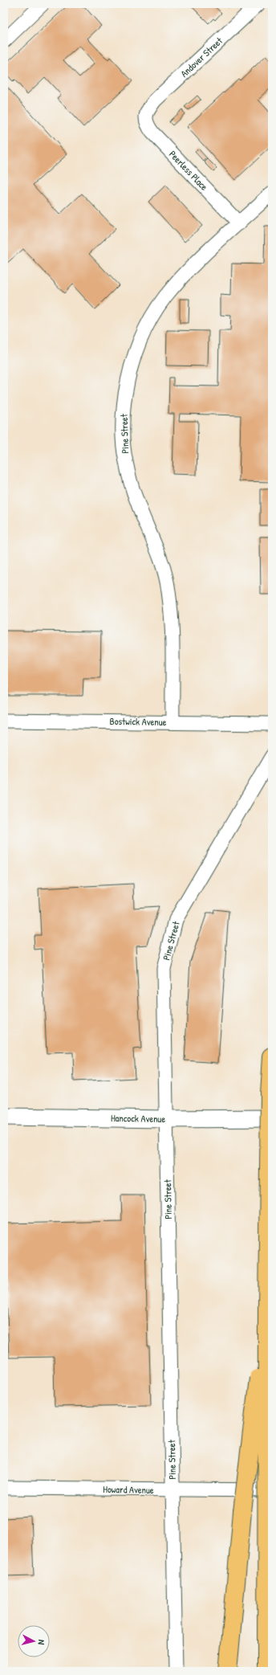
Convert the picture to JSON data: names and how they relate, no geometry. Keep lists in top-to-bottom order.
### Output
{
  "streets": {
    "street": [
      "Andover Street",
      "Peerless Place",
      "Pine Street",
      "Bostwick Avenue",
      "Hancock Avenue",
      "Howard Avenue"
    ]
  },
  "crossings": [
    ["Andover Street", "Peerless Place"],
    ["Peerless Place", "Pine Street"],
    ["Pine Street", "Bostwick Avenue"],
    ["Pine Street", "Hancock Avenue"],
    ["Pine Street", "Howard Avenue"]
  ],
  "north": "right"
}
